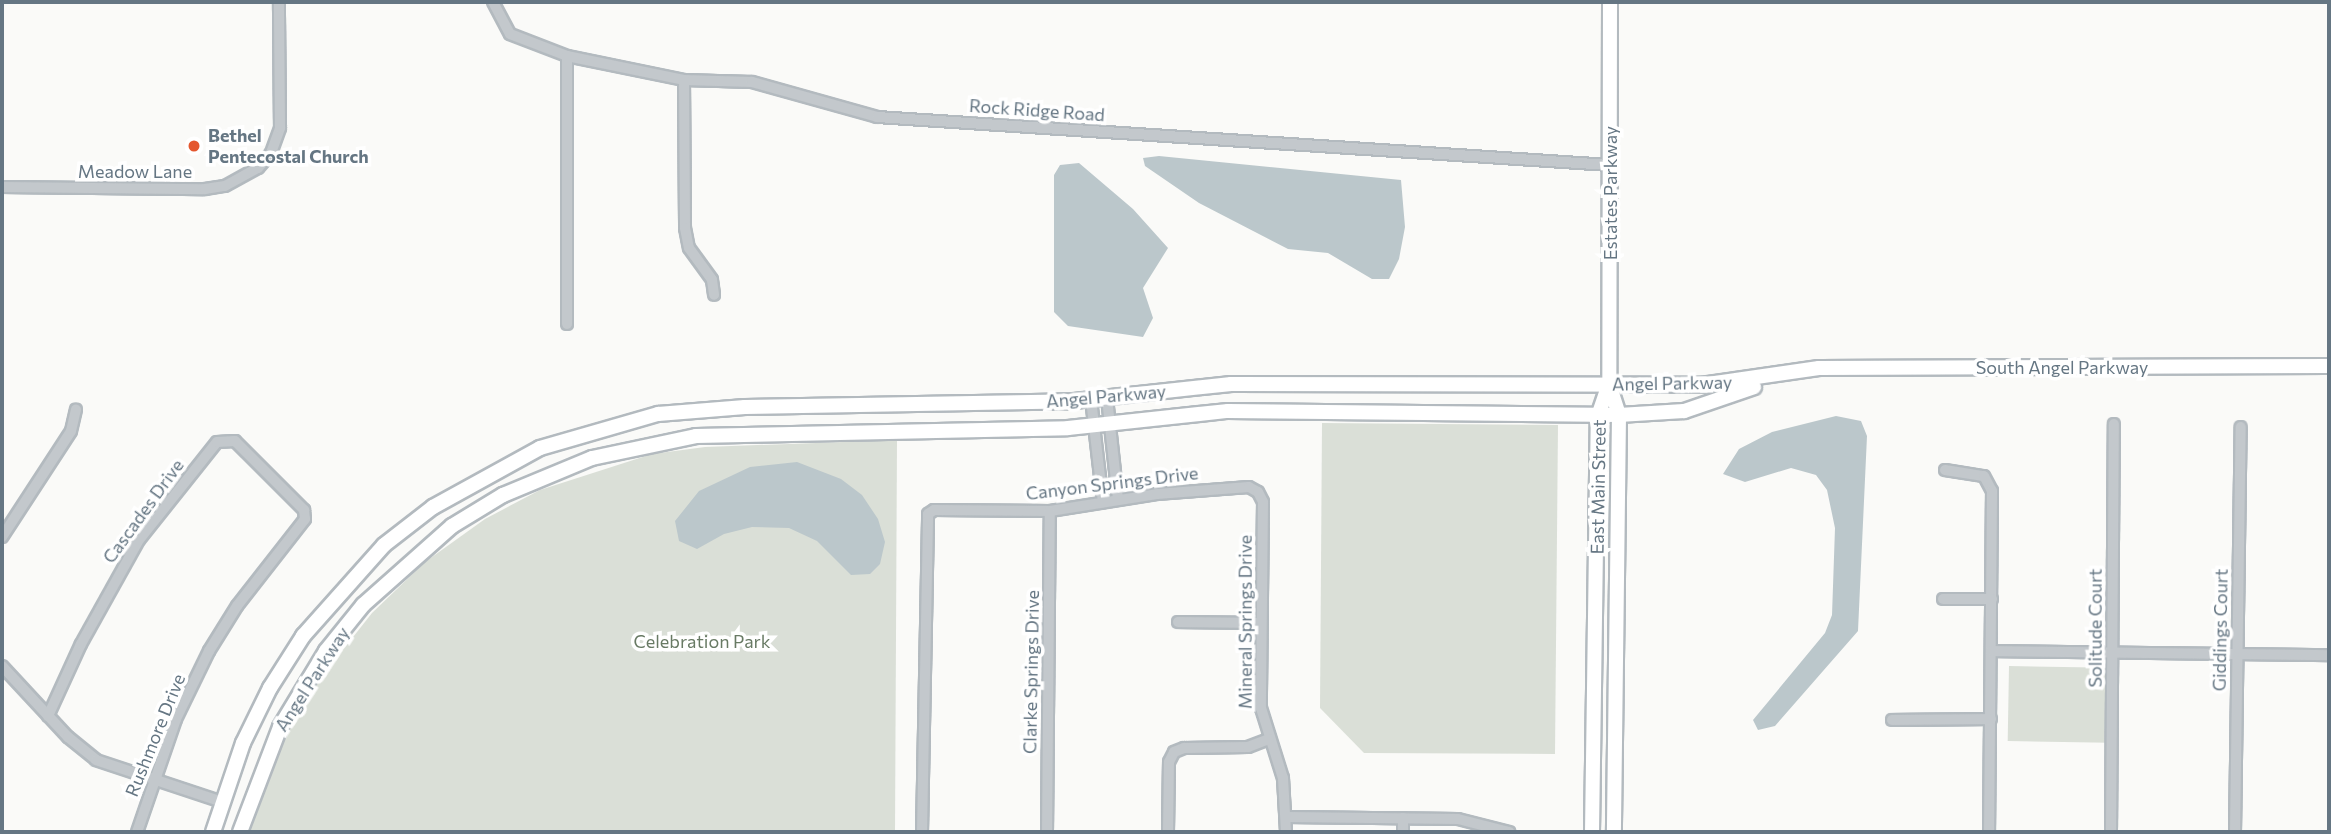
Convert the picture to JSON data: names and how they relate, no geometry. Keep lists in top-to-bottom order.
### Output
{
  "streets": {
    "main road": [
      "Estates Parkway",
      "South Angel Parkway",
      "Angel Parkway",
      "East Main Street"
    ],
    "street": [
      "Rock Ridge Road",
      "Meadow Lane",
      "Canyon Springs Drive",
      "Cascades Drive",
      "Mineral Springs Drive",
      "Solitude Court",
      "Giddings Court",
      "Clarke Springs Drive",
      "Rushmore Drive"
    ]
  },
  "crossings": [
    ["Rock Ridge Road", "Estates Parkway"],
    ["Estates Parkway", "Angel Parkway"],
    ["Estates Parkway", "East Main Street"],
    ["South Angel Parkway", "Angel Parkway"],
    ["Angel Parkway", "East Main Street"],
    ["Canyon Springs Drive", "Mineral Springs Drive"],
    ["Canyon Springs Drive", "Clarke Springs Drive"],
    ["Cascades Drive", "Rushmore Drive"]
  ],
  "parks": ["Celebration Park"],
  "places": ["Bethel Pentecostal Church"]
}
